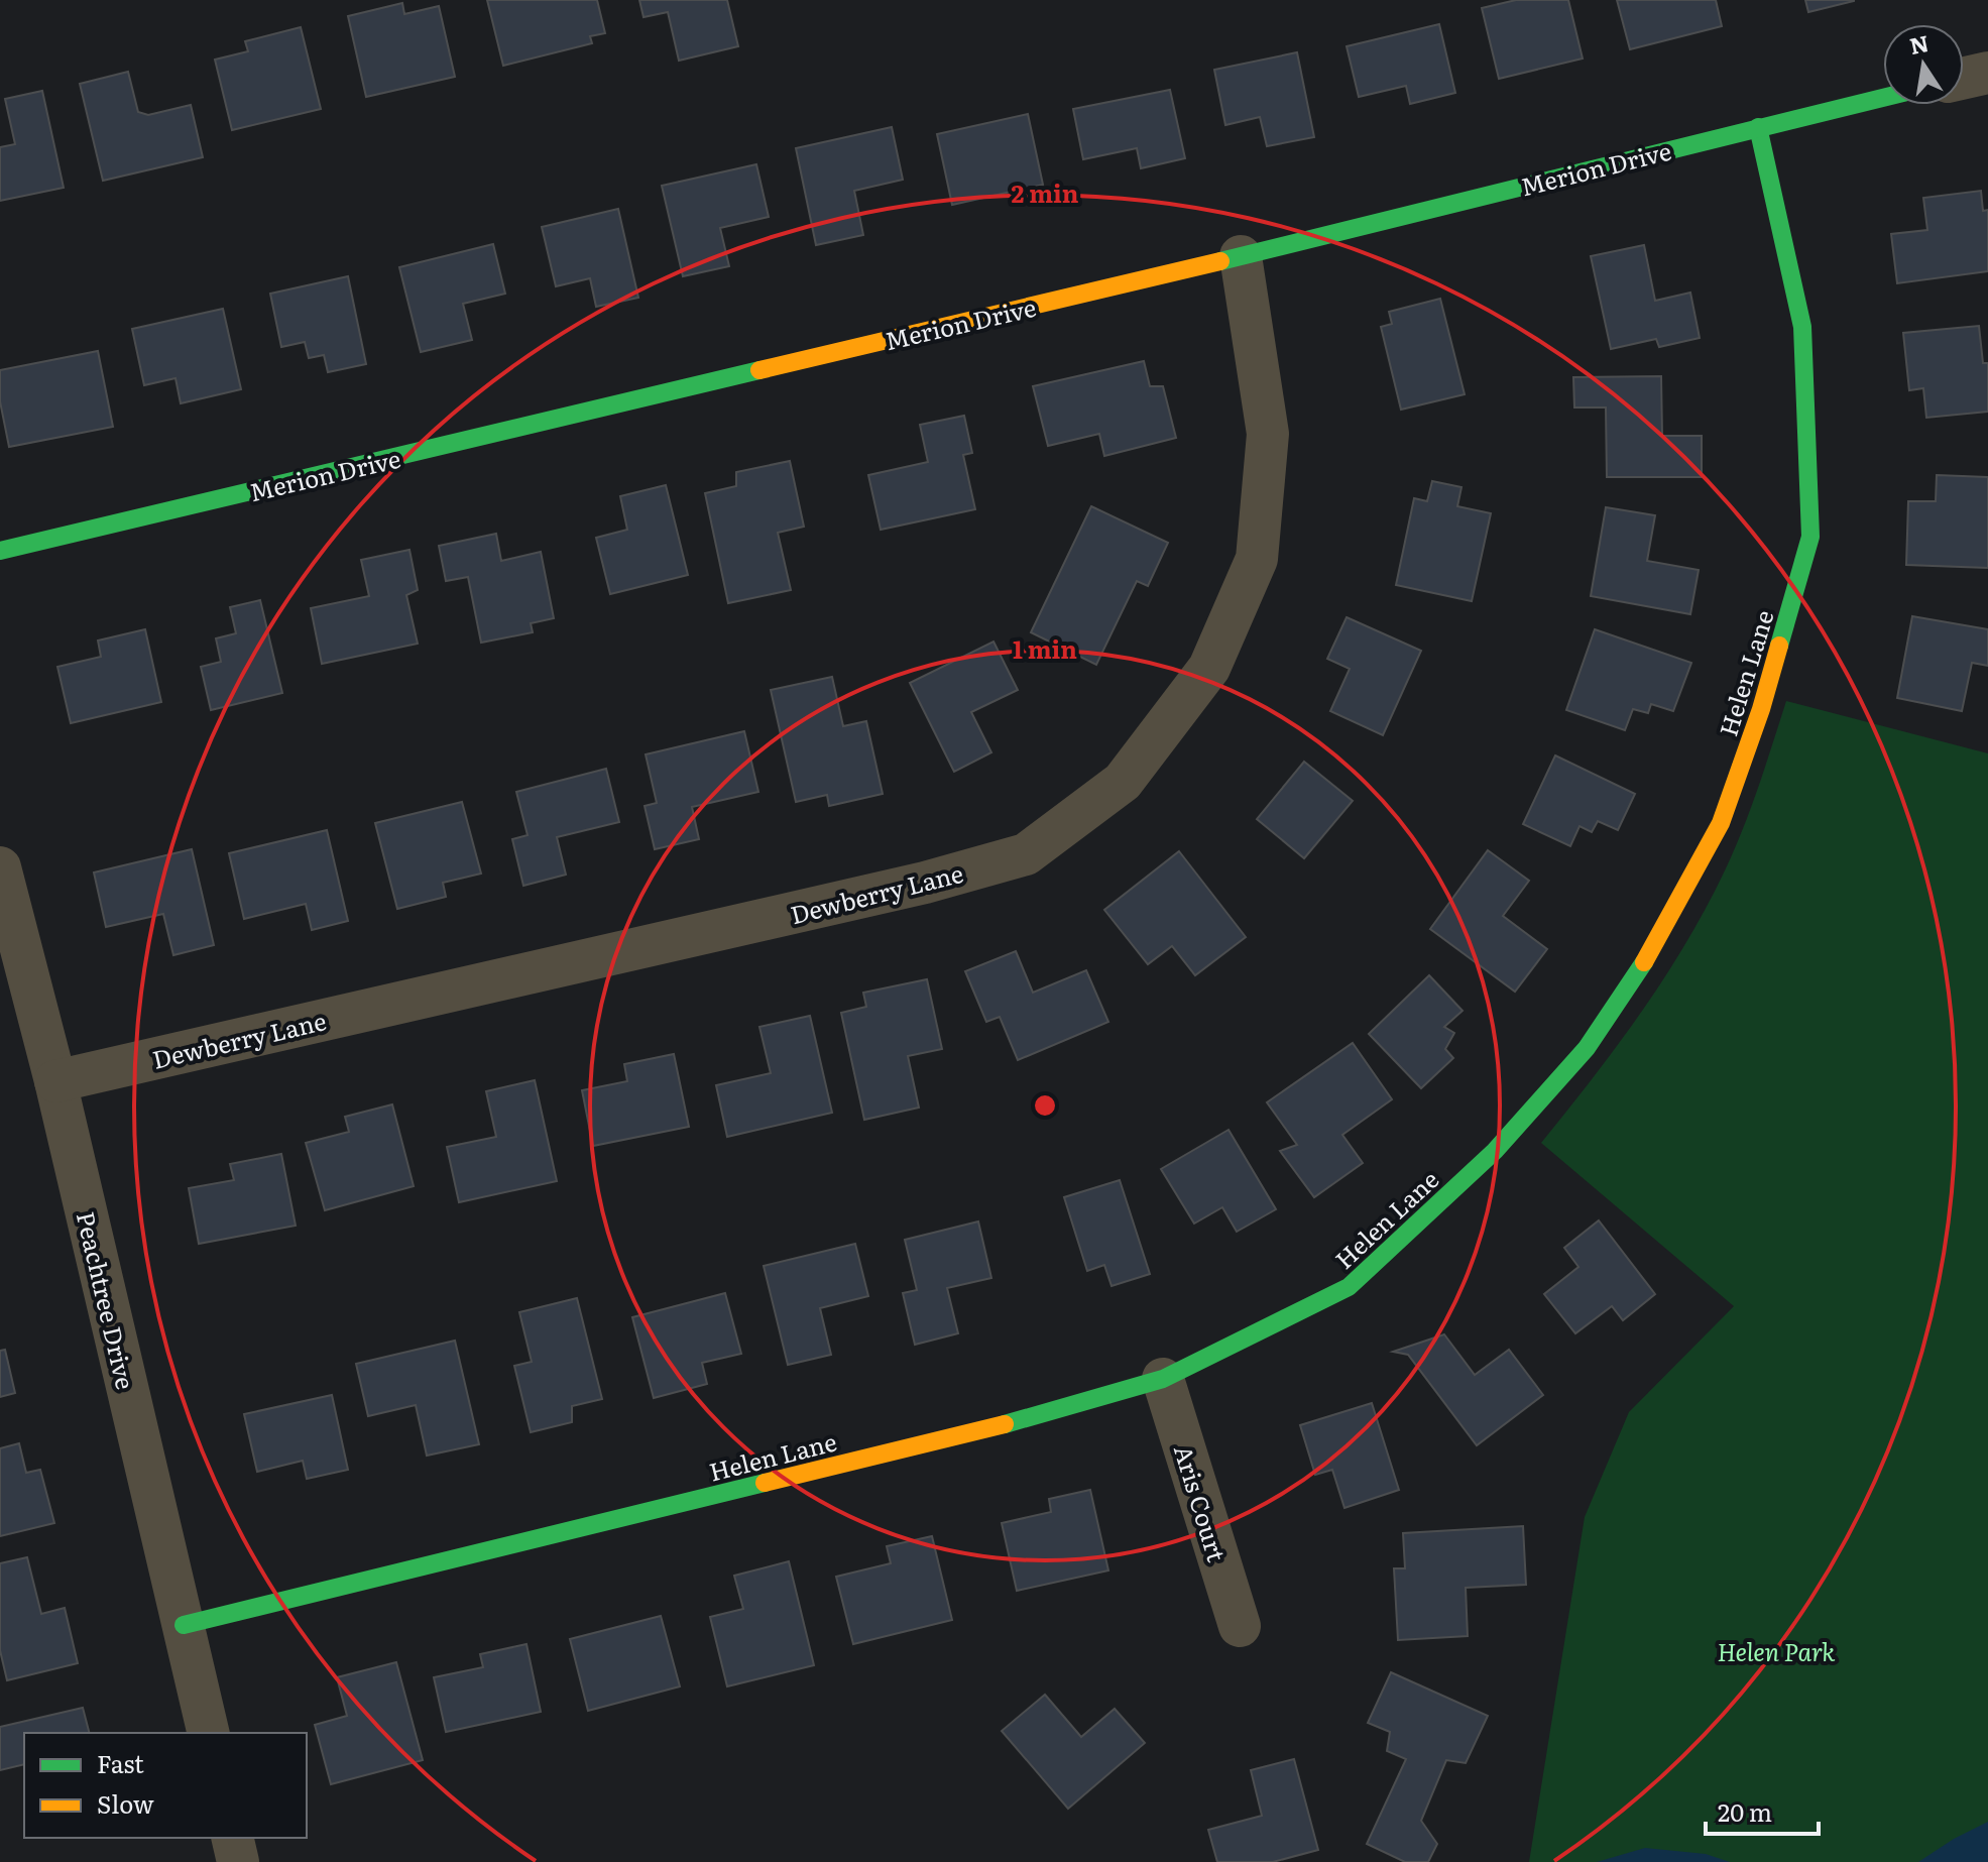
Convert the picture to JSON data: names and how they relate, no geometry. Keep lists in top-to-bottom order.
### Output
{
  "streets": {
    "street": [
      "Merion Drive",
      "Helen Lane",
      "Dewberry Lane",
      "Peachtree Drive",
      "Aris Court"
    ]
  },
  "crossings": [
    ["Merion Drive", "Helen Lane"],
    ["Merion Drive", "Dewberry Lane"],
    ["Helen Lane", "Peachtree Drive"],
    ["Helen Lane", "Aris Court"],
    ["Dewberry Lane", "Peachtree Drive"]
  ],
  "parks": ["Helen Park"],
  "legend": ["Fast", "Slow"],
  "scale_bar": "20 m",
  "north": "top",
  "rings": ["2 min", "1 min"]
}
